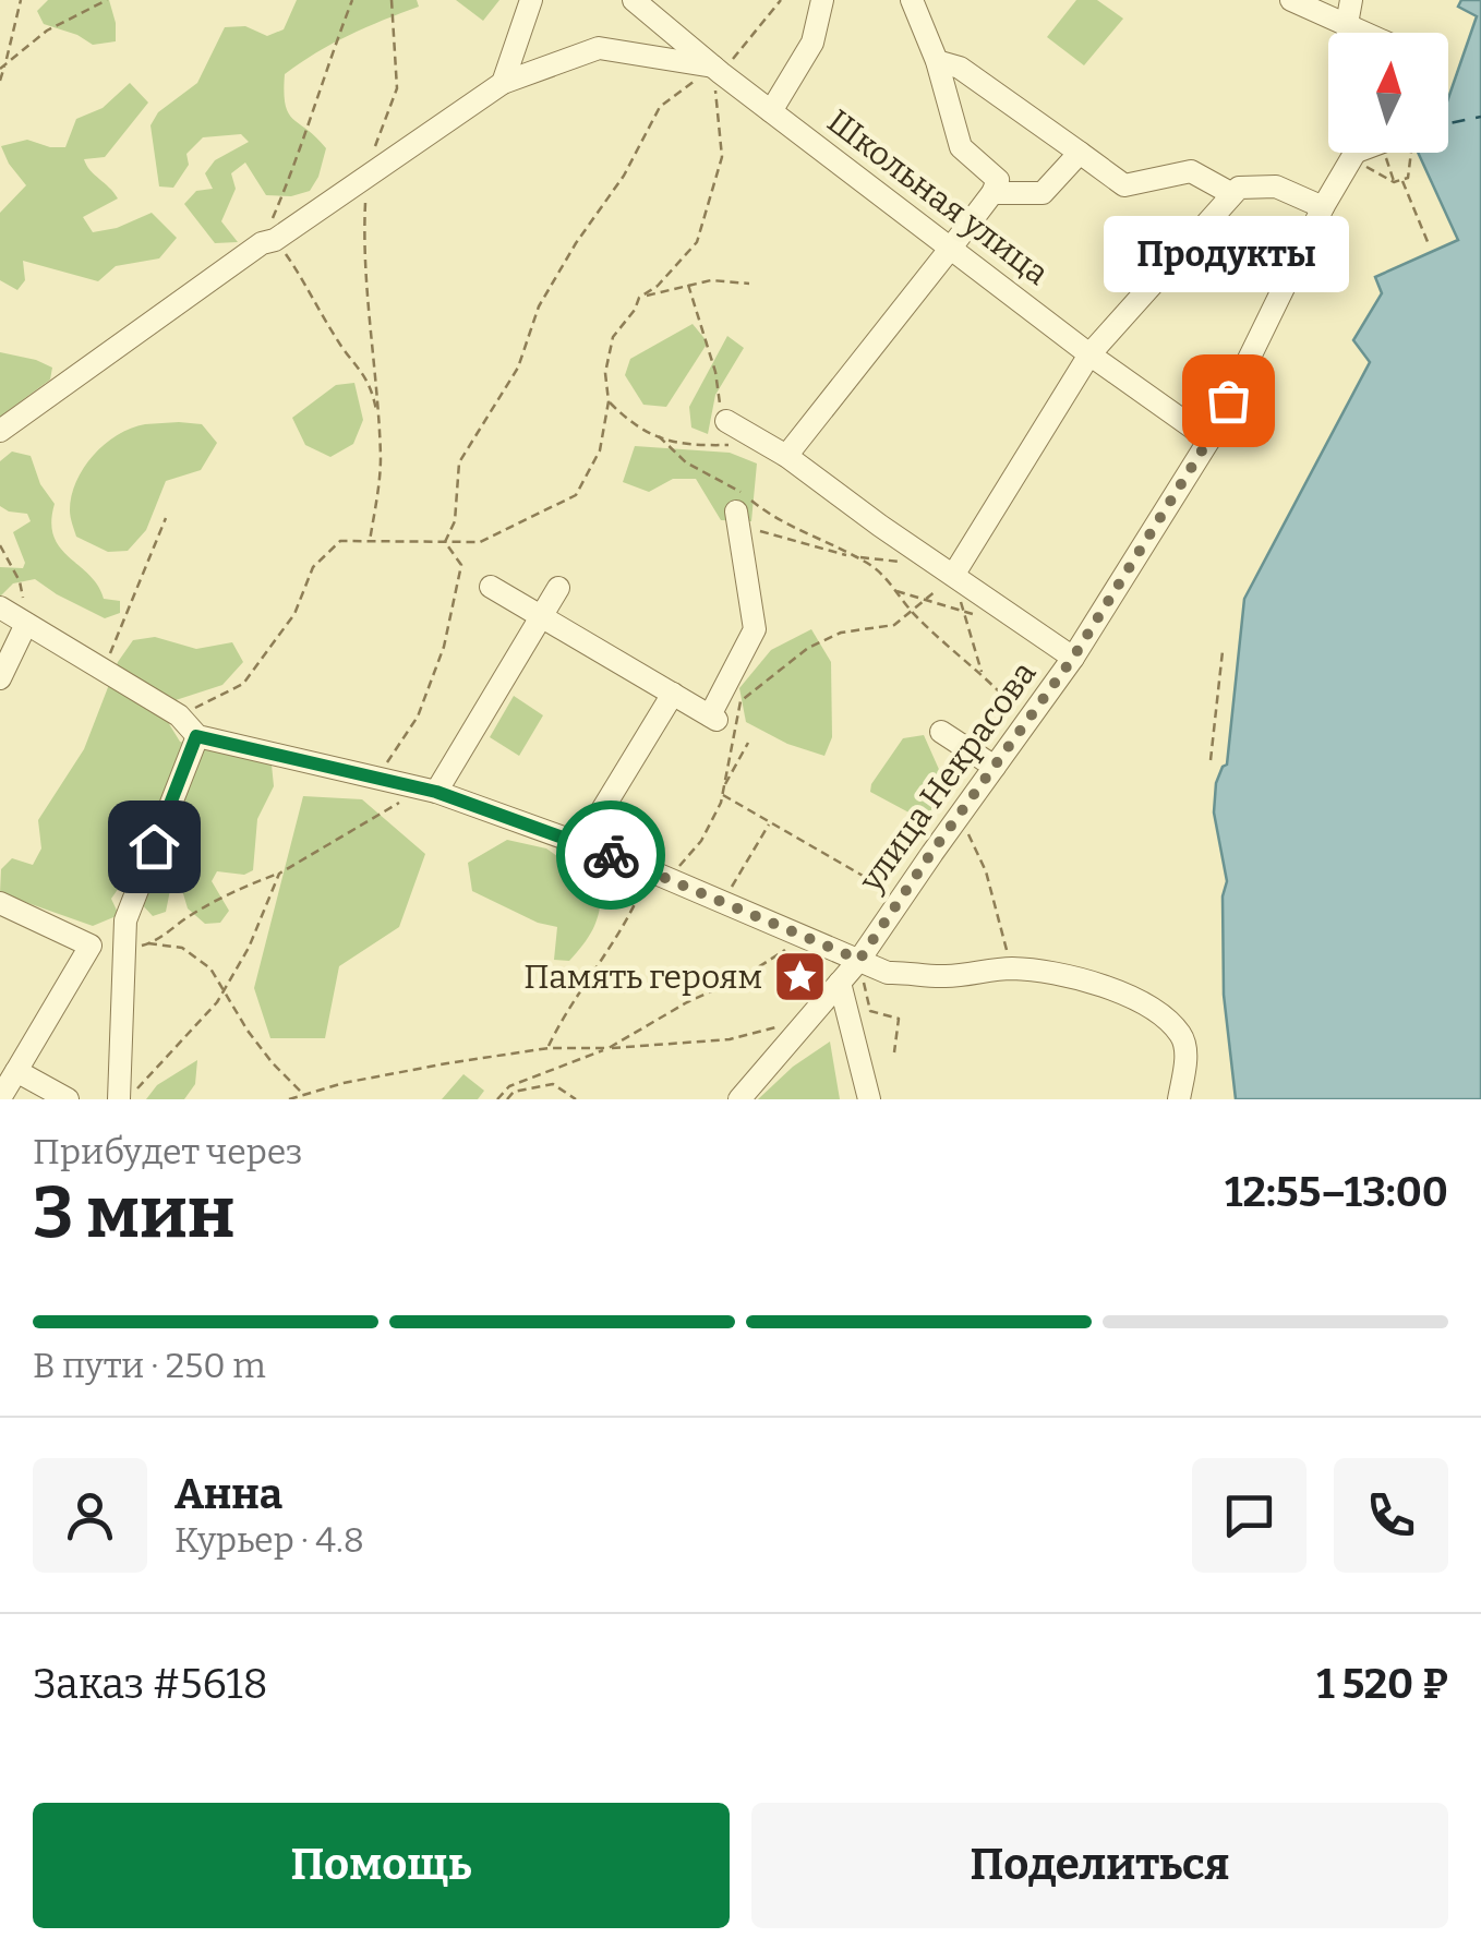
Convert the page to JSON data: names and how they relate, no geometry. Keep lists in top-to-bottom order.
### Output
{
  "streets": {
    "street": ["Школьная улица", "улица Некрасова"]
  },
  "crossings": [
    ["Школьная улица", "улица Некрасова"]
  ],
  "places": {
    "other": ["Продукты"],
    "place": ["Память героям"]
  },
  "north": "top",
  "page": {
    "bubble": "Продукты",
    "heading": ["3 мин", "Прибудет через", "12:55–13:00"],
    "panel": [
      "Анна",
      "Курьер · 4.8",
      "Заказ #5618",
      "1 520 ₽"
    ],
    "bar": "В пути · 250 m",
    "buttons": ["Помощь", "Поделиться"]
  }
}
